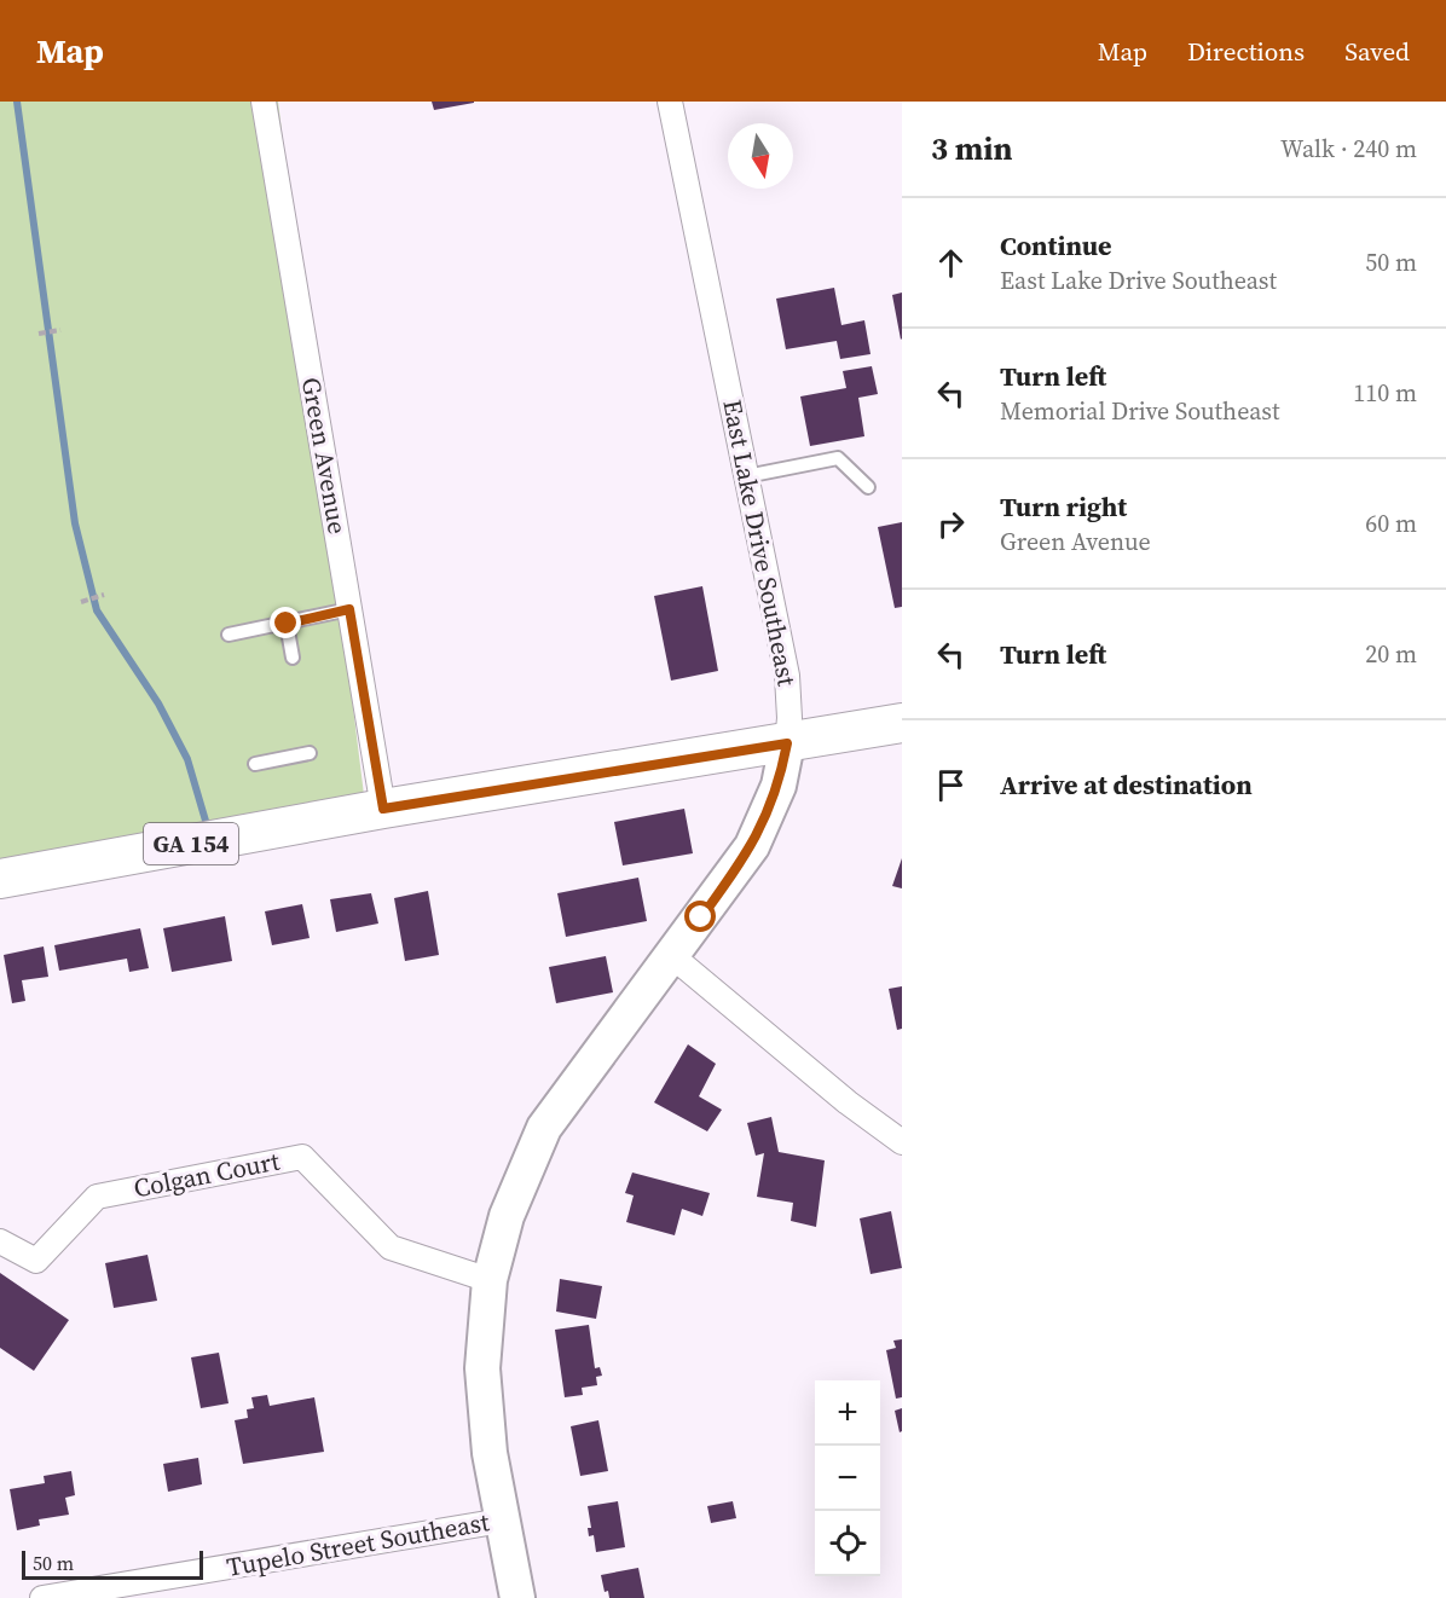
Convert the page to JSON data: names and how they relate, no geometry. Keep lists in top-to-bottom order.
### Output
{
  "streets": {
    "main road": ["GA 154"],
    "street": [
      "Green Avenue",
      "East Lake Drive Southeast",
      "Colgan Court",
      "Tupelo Street Southeast"
    ]
  },
  "crossings": [
    ["Green Avenue", "GA 154"],
    ["East Lake Drive Southeast", "GA 154"],
    ["East Lake Drive Southeast", "Colgan Court"],
    ["East Lake Drive Southeast", "Tupelo Street Southeast"]
  ],
  "scale_bar": "50 m",
  "north": "bottom",
  "page": {
    "header": "Map",
    "nav": ["Map", "Directions", "Saved"],
    "heading": ["3 min", "Walk · 240 m"],
    "list": [
      ["Continue", "East Lake Drive Southeast", "50 m"],
      ["Turn left", "Memorial Drive Southeast", "110 m"],
      ["Turn right", "Green Avenue", "60 m"],
      ["Turn left", "20 m"],
      "Arrive at destination"
    ],
    "map_buttons": ["+", "−"],
    "scale": "50 m"
  }
}
